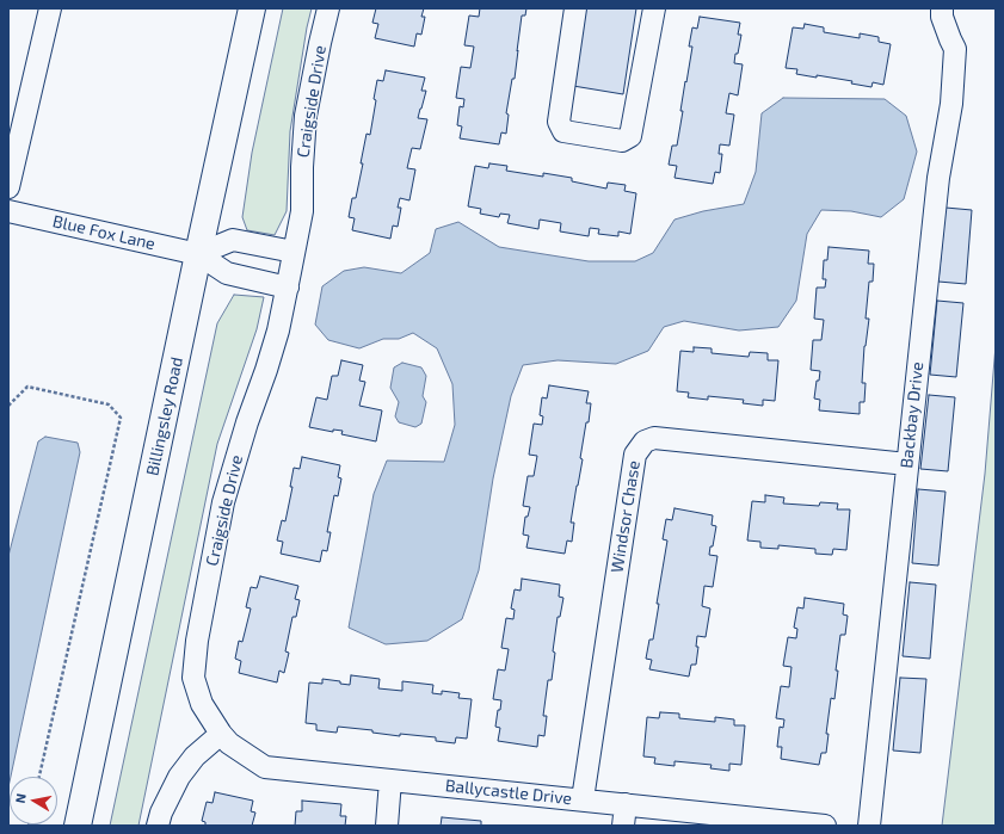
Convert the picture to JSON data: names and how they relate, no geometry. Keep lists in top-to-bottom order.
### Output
{
  "streets": {
    "street": [
      "Craigside Drive",
      "Blue Fox Lane",
      "Backbay Drive",
      "Billingsley Road",
      "Windsor Chase",
      "Ballycastle Drive"
    ]
  },
  "crossings": [
    ["Craigside Drive", "Ballycastle Drive"],
    ["Blue Fox Lane", "Billingsley Road"],
    ["Backbay Drive", "Windsor Chase"],
    ["Windsor Chase", "Ballycastle Drive"]
  ],
  "north": "left"
}
